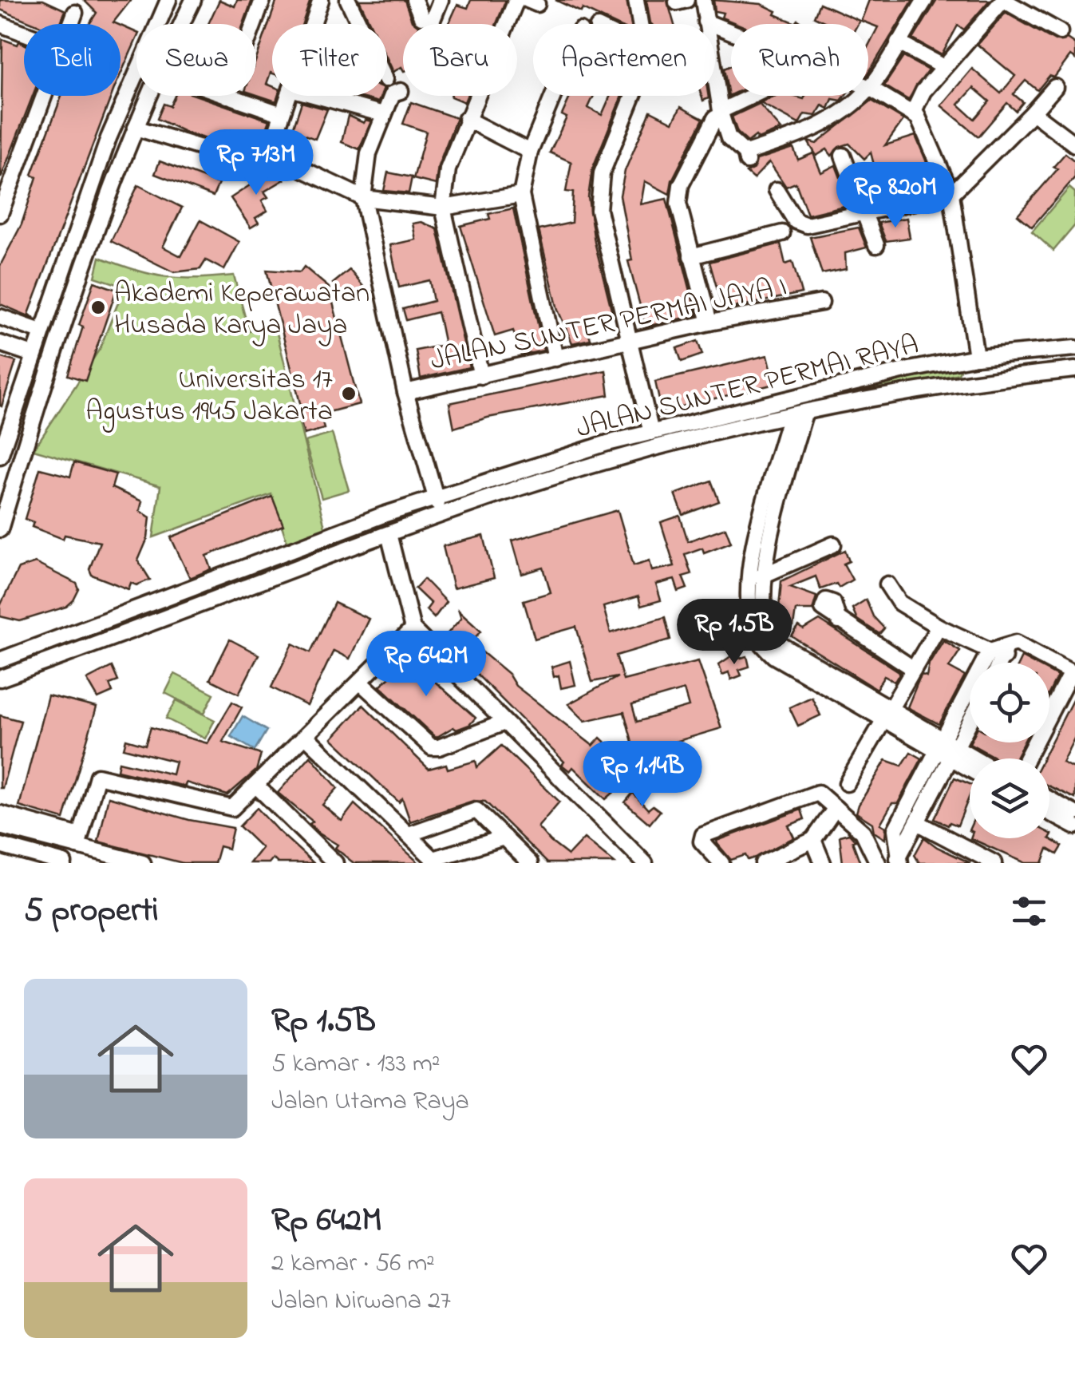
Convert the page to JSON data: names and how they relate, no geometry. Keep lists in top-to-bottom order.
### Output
{
  "streets": {
    "street": ["JALAN SUNTER PERMAI JAYA I", "JALAN SUNTER PERMAI RAYA"]
  },
  "crossings": [
    ["JALAN SUNTER PERMAI JAYA I", "JALAN SUNTER PERMAI RAYA"]
  ],
  "places": ["Akademi Keperawatan Husada Karya Jaya", "Universitas 17 Agustus 1945 Jakarta"],
  "page": {
    "chip": [
      "Beli",
      "Sewa",
      "Filter",
      "Baru",
      "Apartemen",
      "Rumah"
    ],
    "price": [
      "Rp 713M",
      "Rp 820M",
      "Rp 1.5B",
      "Rp 642M",
      "Rp 1.14B"
    ],
    "heading": "5 properti",
    "list": [
      {
        "name": "Rp 1.5B",
        "note": "5 kamar · 133 m² · Jalan Utama Raya"
      },
      {
        "name": "Rp 642M",
        "note": "2 kamar · 56 m² · Jalan Nirwana 27"
      }
    ]
  }
}
